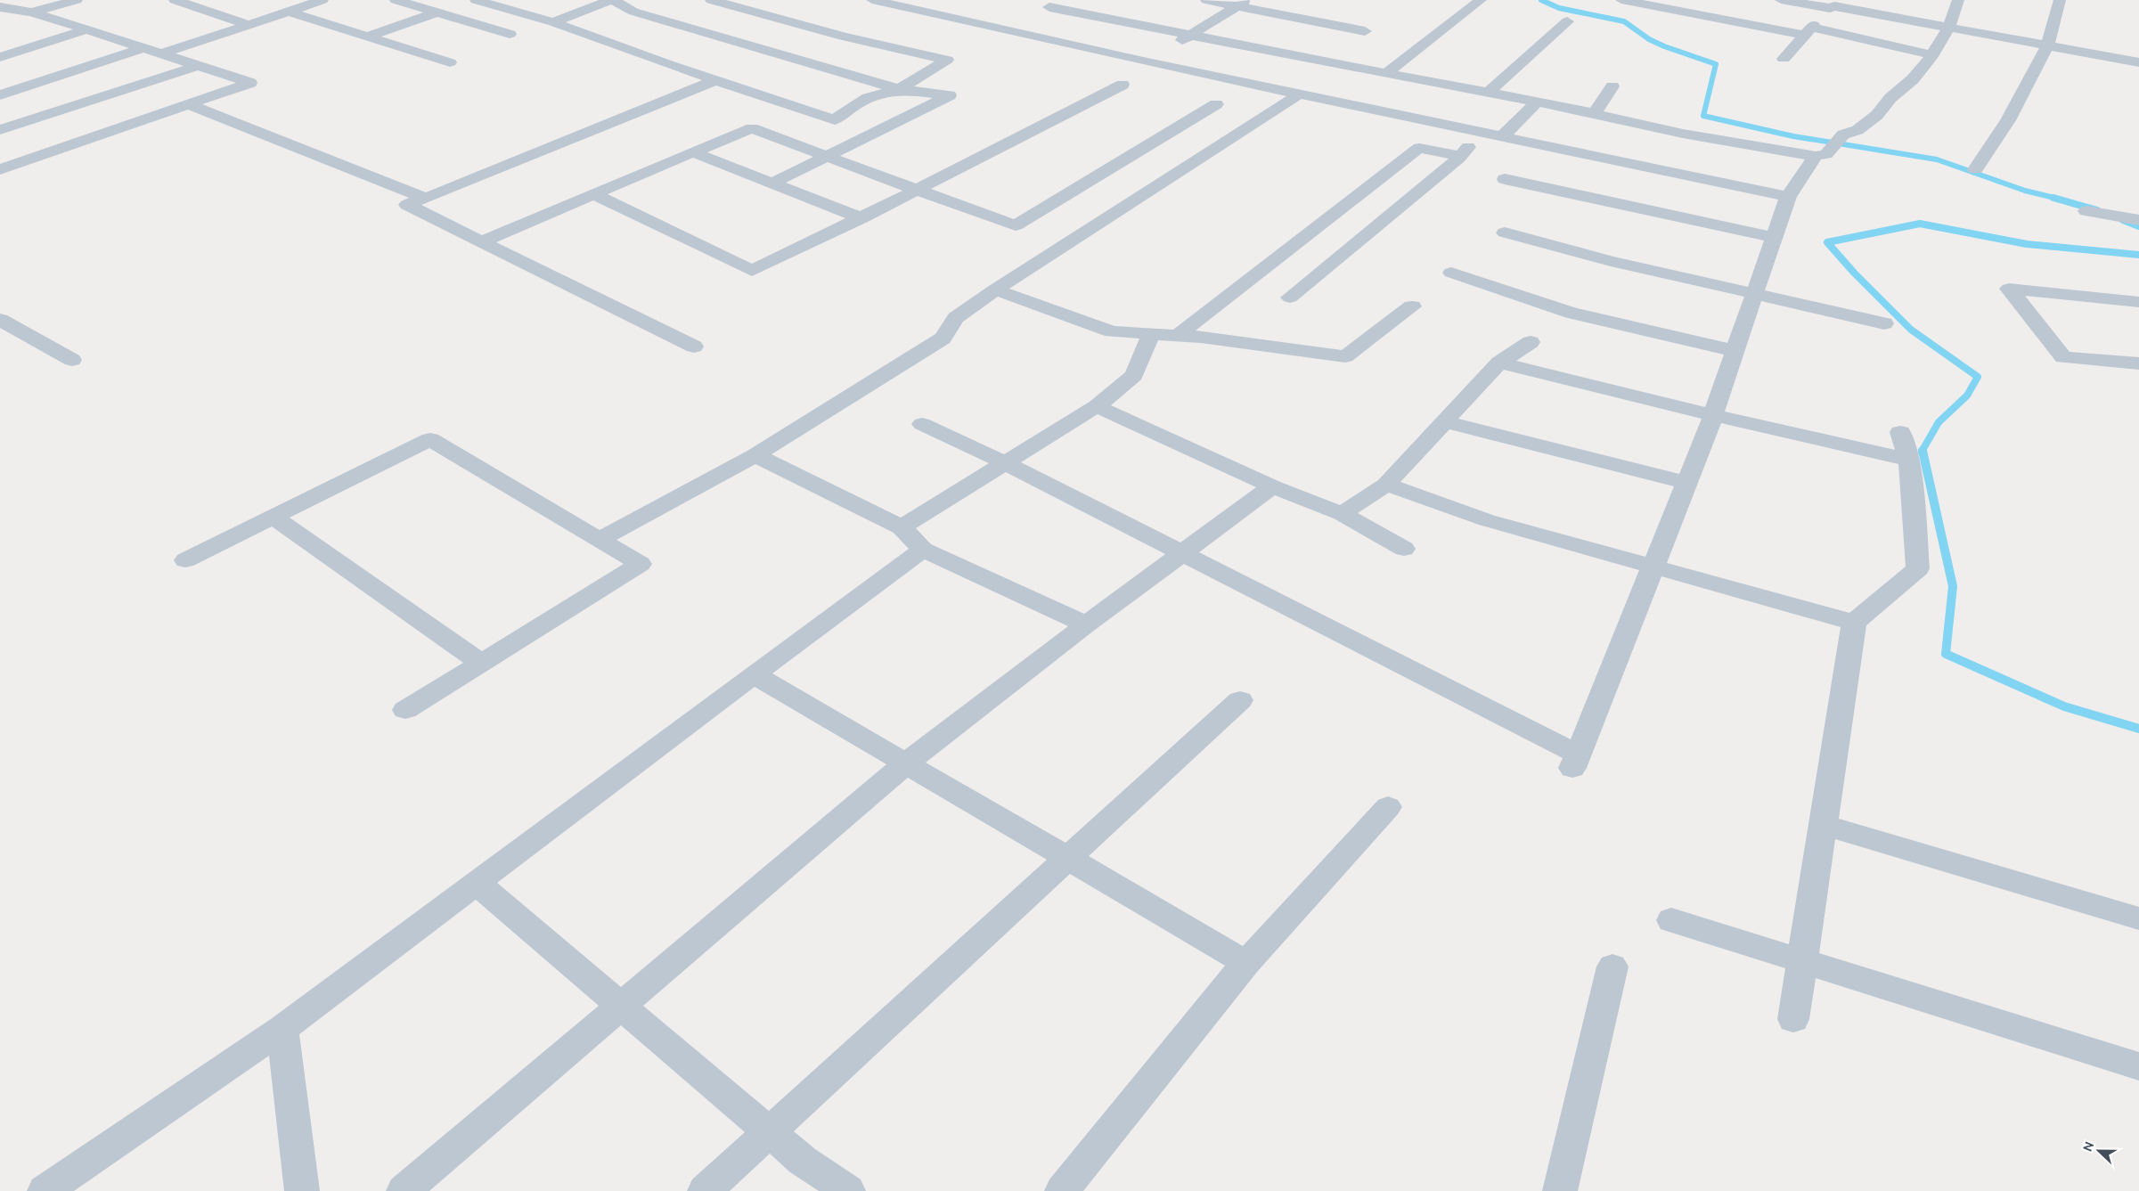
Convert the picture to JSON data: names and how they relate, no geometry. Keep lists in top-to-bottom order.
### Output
{
  "north": "left"
}
